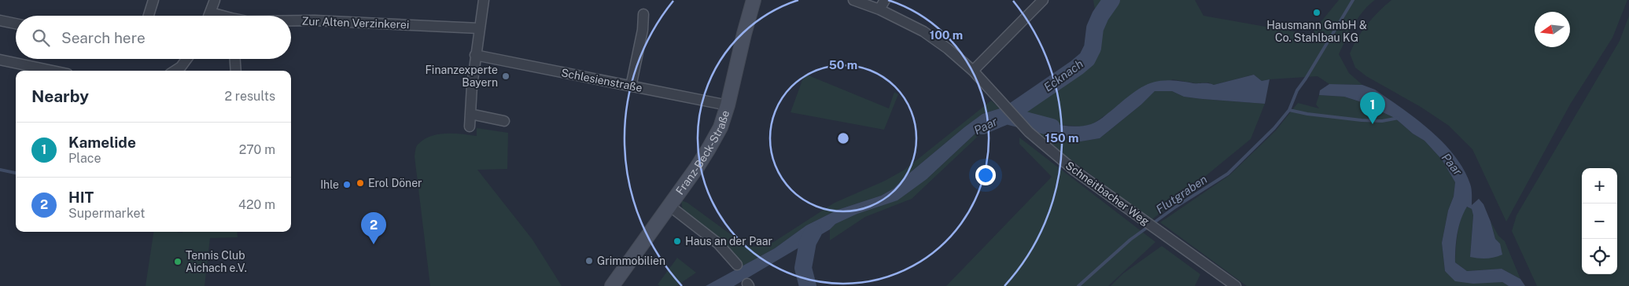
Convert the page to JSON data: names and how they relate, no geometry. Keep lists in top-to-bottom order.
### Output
{
  "streets": {
    "street": [
      "Zur Alten Verzinkerei",
      "Schlesienstraße",
      "Franz-Beck-Straße",
      "Schneitbacher Weg"
    ]
  },
  "crossings": [
    ["Schlesienstraße", "Franz-Beck-Straße"]
  ],
  "water": ["Ecknach", "Paar", "Flutgraben"],
  "places": [
    "Hausmann GmbH & Co. Stahlbau KG",
    "Finanzexperte Bayern",
    "Erol Döner",
    "Ihle",
    "Haus an der Paar",
    "Grimmobilien",
    "Tennis Club Aichach e.V."
  ],
  "north": "left",
  "page": {
    "search": "Search here",
    "heading": ["Nearby", "2 results"],
    "pins": ["1", "2"],
    "list": [
      {
        "mark": "1",
        "name": "Kamelide",
        "note": "Place",
        "value": "270 m"
      },
      {
        "mark": "2",
        "name": "HIT",
        "note": "Supermarket",
        "value": "420 m"
      }
    ],
    "map_buttons": ["+", "−"]
  },
  "rings": ["100 m", "50 m", "150 m"]
}
